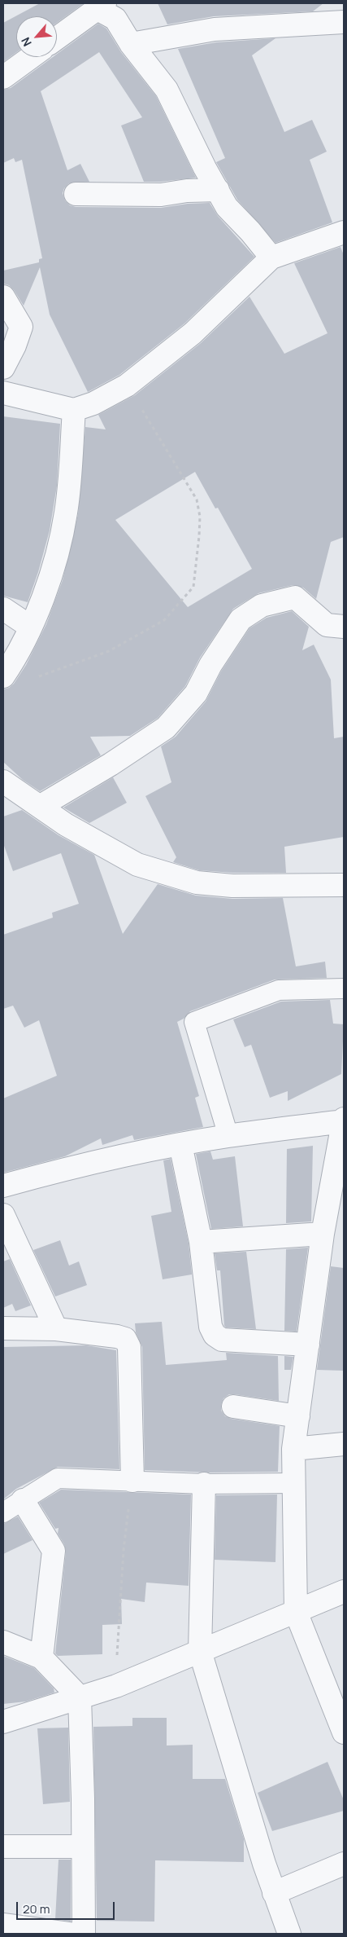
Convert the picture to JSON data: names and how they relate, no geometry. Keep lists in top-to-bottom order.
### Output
{
  "scale_bar": "20 m",
  "north": "bottom left"
}
